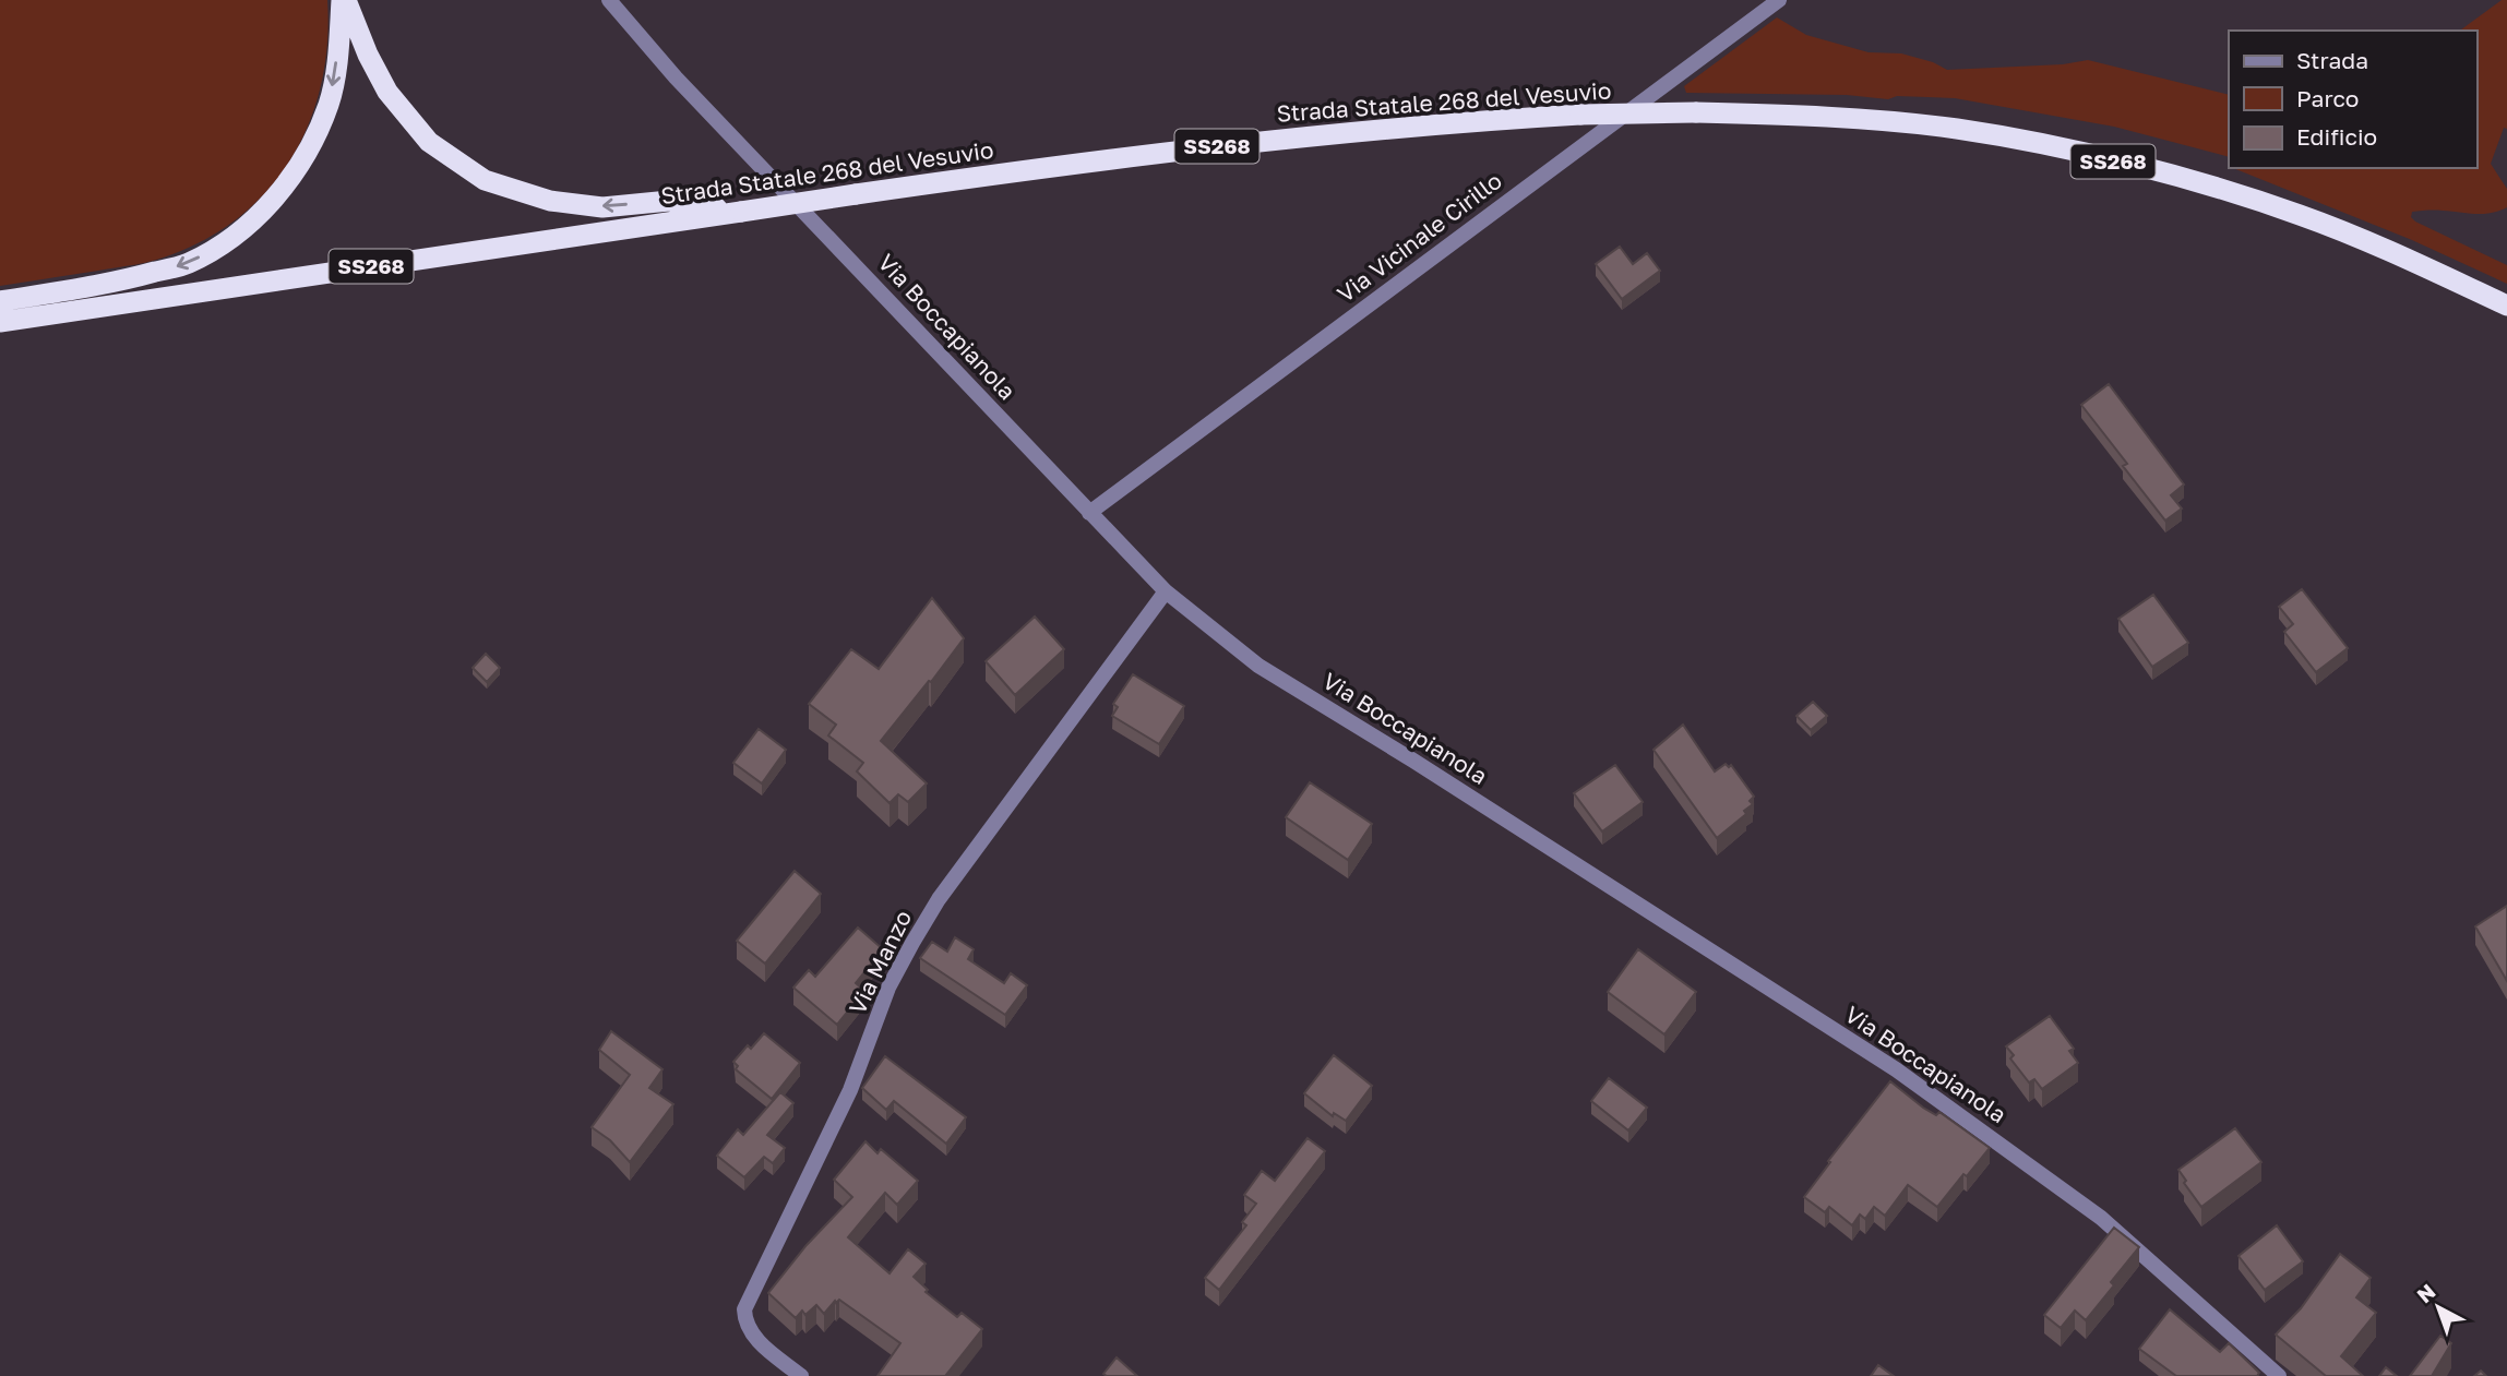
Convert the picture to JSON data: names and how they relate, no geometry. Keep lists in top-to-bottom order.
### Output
{
  "streets": {
    "highway": ["Strada Statale 268 del Vesuvio", "SS268"],
    "street": ["Via Vicinale Cirillo", "Via Boccapianola", "Via Manzo"]
  },
  "crossings": [
    ["Via Vicinale Cirillo", "Via Boccapianola"],
    ["Via Boccapianola", "Via Manzo"]
  ],
  "legend": ["Strada", "Parco", "Edificio"],
  "north": "top left"
}
